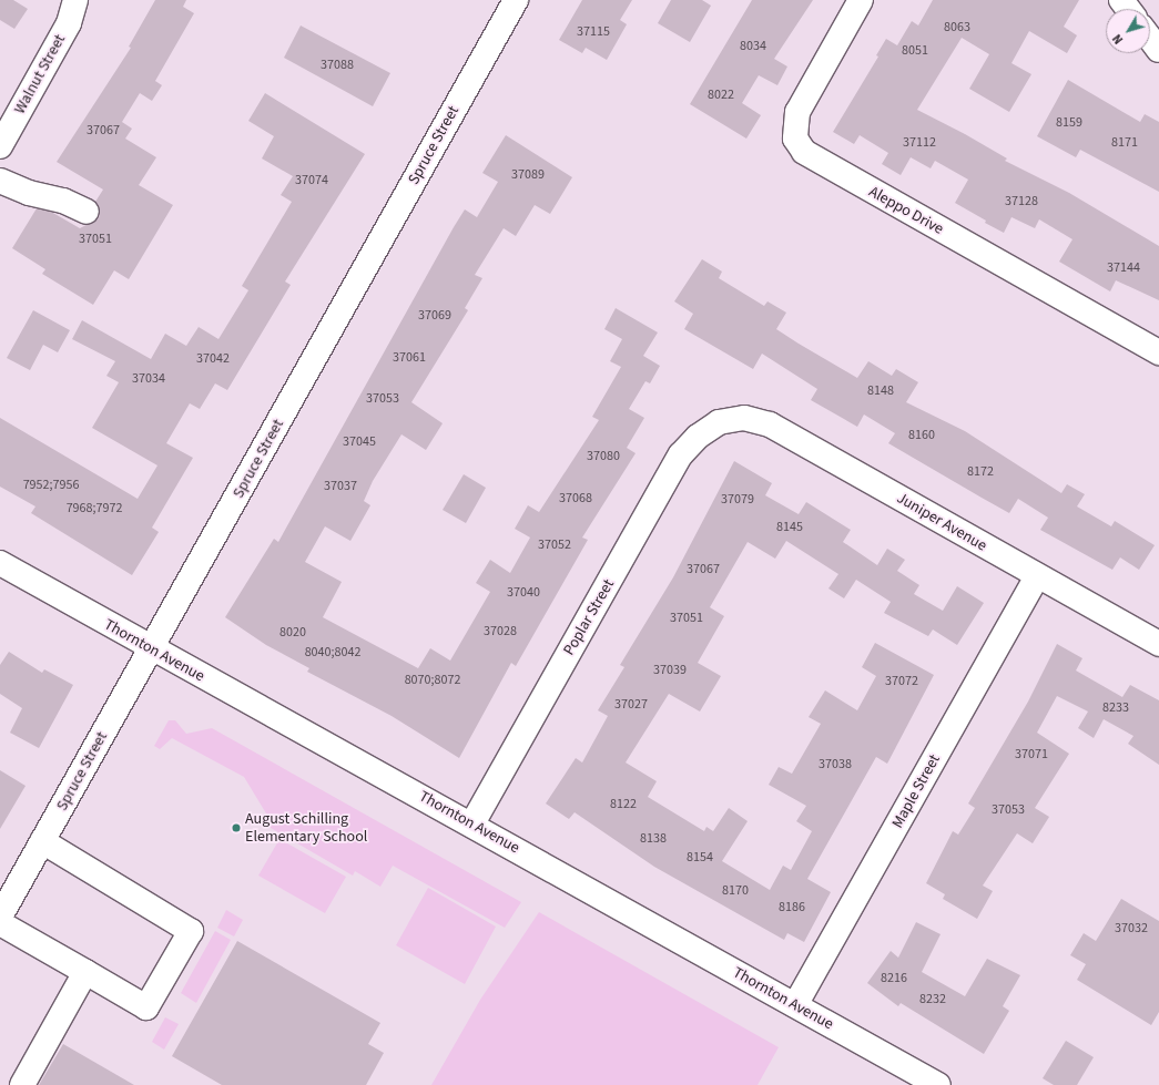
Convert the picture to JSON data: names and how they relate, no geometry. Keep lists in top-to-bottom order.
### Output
{
  "streets": {
    "street": [
      "Walnut Street",
      "Spruce Street",
      "Aleppo Drive",
      "Juniper Avenue",
      "Poplar Street",
      "Thornton Avenue",
      "Maple Street"
    ]
  },
  "crossings": [
    ["Spruce Street", "Thornton Avenue"],
    ["Juniper Avenue", "Poplar Street"],
    ["Juniper Avenue", "Maple Street"],
    ["Poplar Street", "Thornton Avenue"],
    ["Thornton Avenue", "Maple Street"]
  ],
  "places": ["August Schilling Elementary School"],
  "house_numbers": [
    "8063",
    "37115",
    "8034",
    "8051",
    "37088",
    "8022",
    "8159",
    "37067",
    "37112",
    "8171",
    "37089",
    "37074",
    "37128",
    "37051",
    "37144",
    "37069",
    "37061",
    "37042",
    "37034",
    "8148",
    "37053",
    "8160",
    "37045",
    "37080",
    "8172",
    "7952;7956",
    "37037",
    "37068",
    "37079",
    "7968;7972",
    "8145",
    "37052",
    "37067",
    "37040",
    "37051",
    "37028",
    "8020",
    "8040;8042",
    "37039",
    "8070;8072",
    "37072",
    "37027",
    "8233",
    "37071",
    "37038",
    "8122",
    "37053",
    "8138",
    "8154",
    "8170",
    "8186",
    "37032",
    "8216",
    "8232"
  ],
  "north": "bottom left"
}
